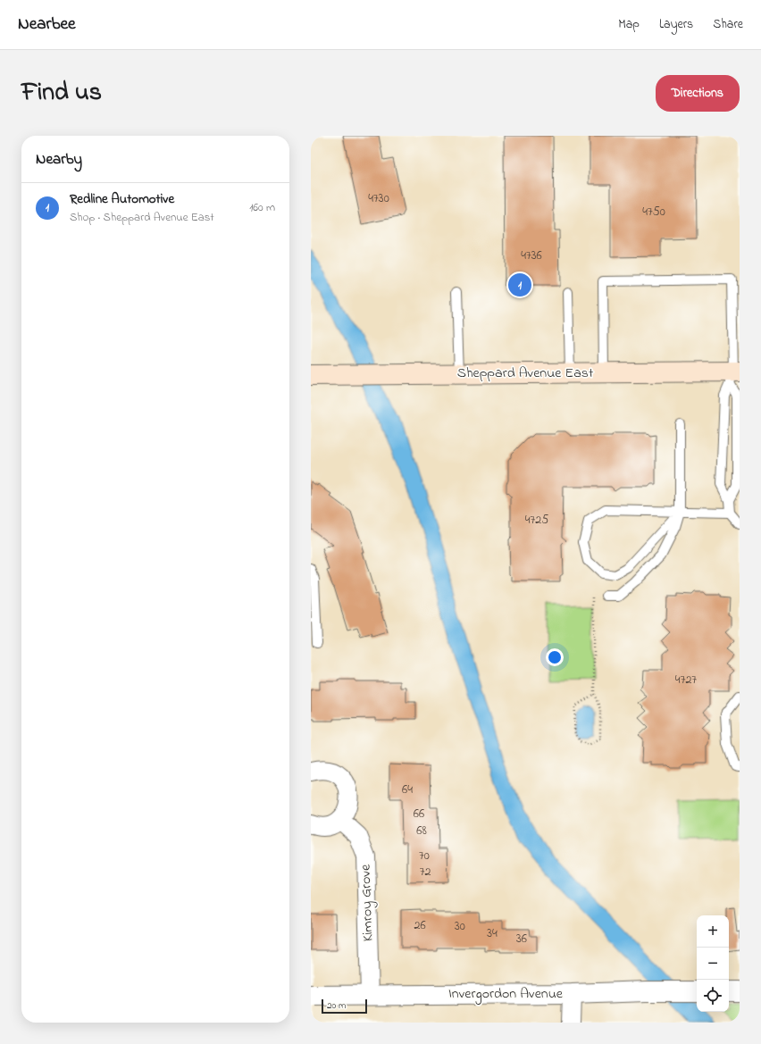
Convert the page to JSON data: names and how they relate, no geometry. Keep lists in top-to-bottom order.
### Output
{
  "streets": {
    "main road": ["Sheppard Avenue East"],
    "street": ["Kimroy Grove", "Invergordon Avenue"]
  },
  "crossings": [
    ["Kimroy Grove", "Invergordon Avenue"]
  ],
  "house_numbers": [
    "4730",
    "4750",
    "4736",
    "4725",
    "4727",
    "64",
    "66",
    "68",
    "70",
    "72",
    "26",
    "30",
    "34",
    "36"
  ],
  "scale_bar": "20 m",
  "page": {
    "header": "Nearbee",
    "nav": ["Map", "Layers", "Share"],
    "title": "Find us",
    "buttons": "Directions",
    "heading": "Nearby",
    "list": [
      {
        "mark": "1",
        "name": "Redline Automotive",
        "note": "Shop · Sheppard Avenue East",
        "value": "160 m"
      }
    ],
    "pins": "1",
    "map_buttons": ["+", "−"],
    "scale": "20 m"
  }
}
